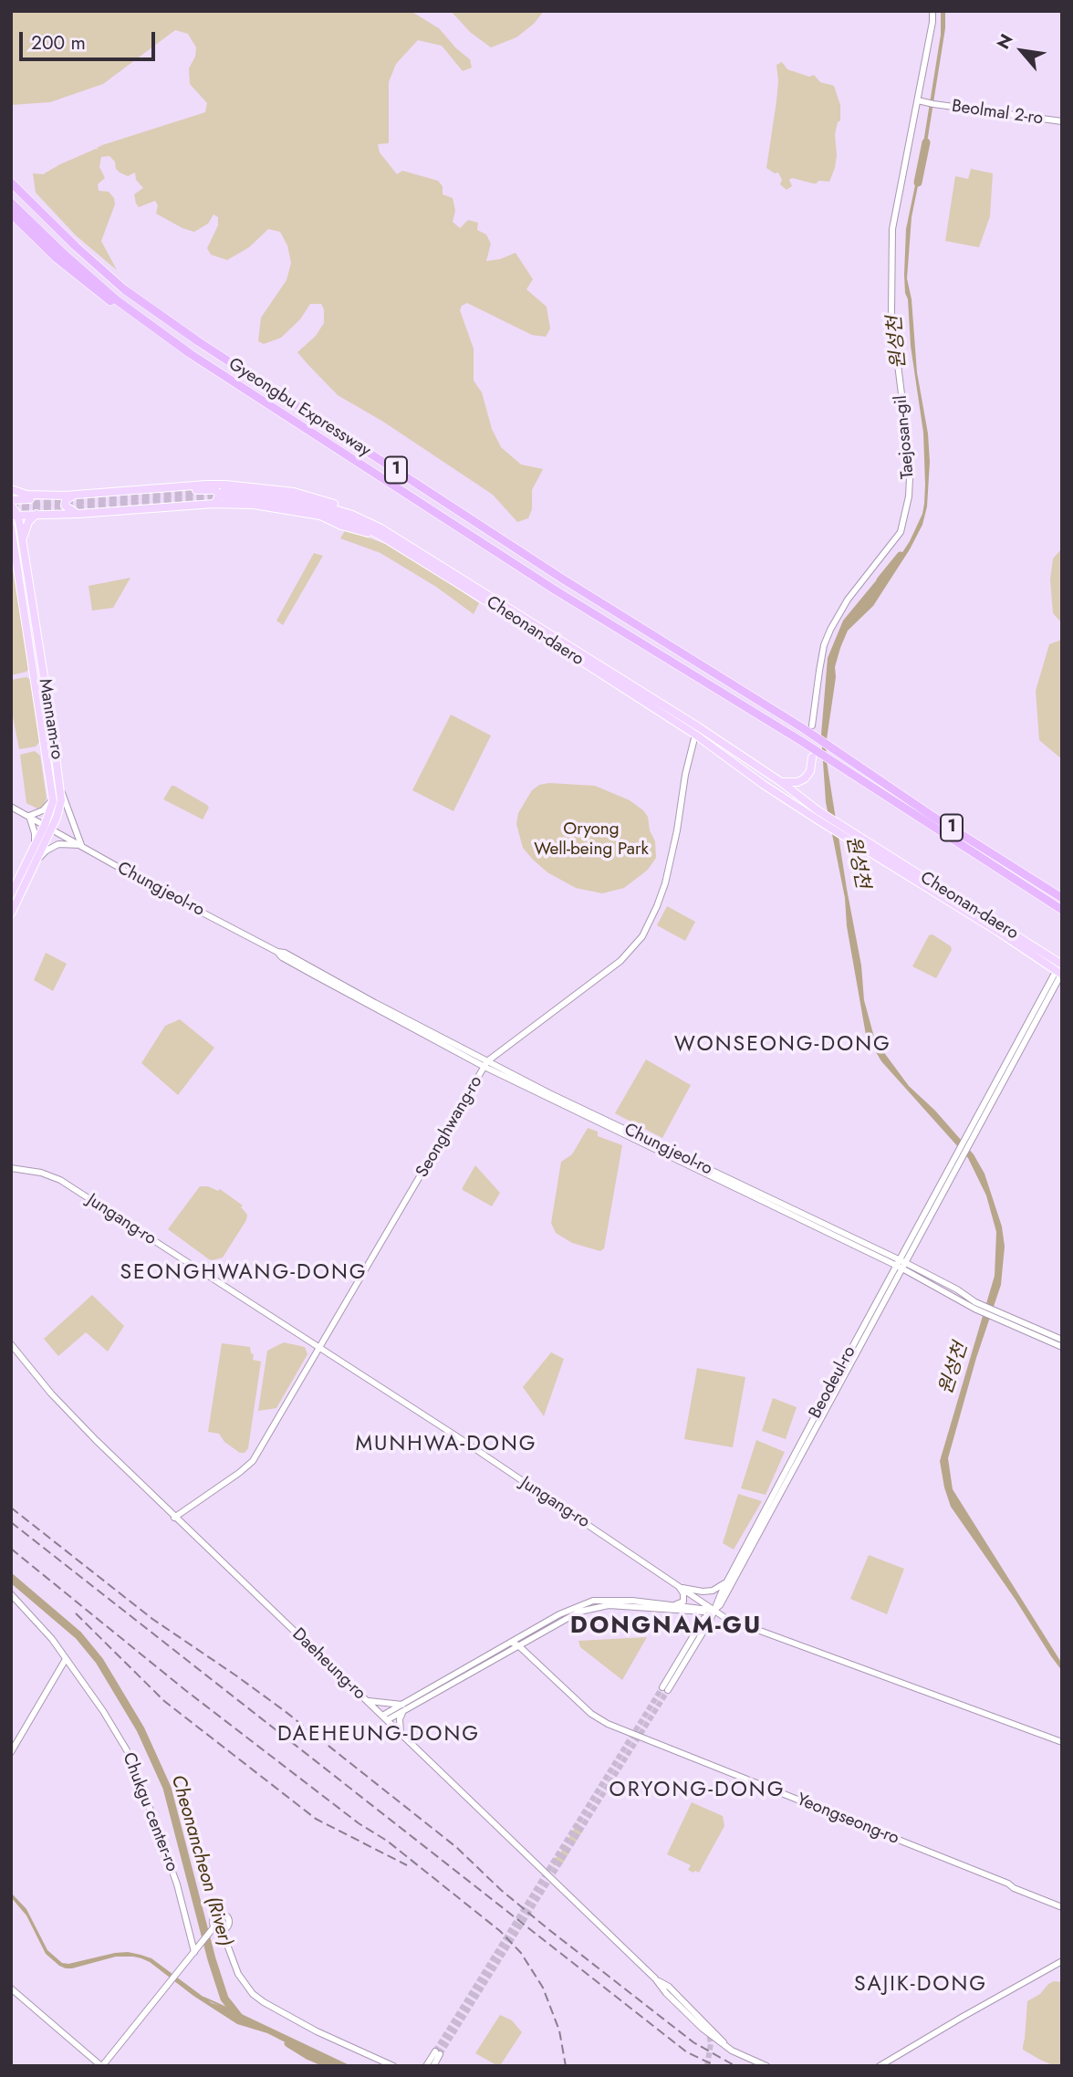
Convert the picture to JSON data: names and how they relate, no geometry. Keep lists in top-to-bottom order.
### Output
{
  "streets": {
    "highway": ["Gyeongbu Expressway", "1"],
    "main road": ["Cheonan-daero", "Mannam-ro"],
    "street": [
      "Beolmal 2-ro",
      "Taejosan-gil",
      "Chungjeol-ro",
      "Seonghwang-ro",
      "Jungang-ro",
      "Beodeul-ro",
      "Daeheung-ro",
      "Chukgu center-ro",
      "Yeongseong-ro"
    ]
  },
  "crossings": [
    ["Beolmal 2-ro", "Taejosan-gil"],
    ["Cheonan-daero", "Seonghwang-ro"],
    ["Cheonan-daero", "Beodeul-ro"],
    ["Mannam-ro", "Chungjeol-ro"],
    ["Chungjeol-ro", "Seonghwang-ro"],
    ["Chungjeol-ro", "Beodeul-ro"],
    ["Seonghwang-ro", "Jungang-ro"],
    ["Seonghwang-ro", "Daeheung-ro"],
    ["Jungang-ro", "Beodeul-ro"]
  ],
  "districts": [
    "WONSEONG-DONG",
    "SEONGHWANG-DONG",
    "MUNHWA-DONG",
    "DONGNAM-GU",
    "DAEHEUNG-DONG",
    "ORYONG-DONG",
    "SAJIK-DONG"
  ],
  "water": ["원성천", "Cheonancheon (River)"],
  "parks": ["Oryong Well-being Park"],
  "scale_bar": "200 m",
  "north": "top left"
}
